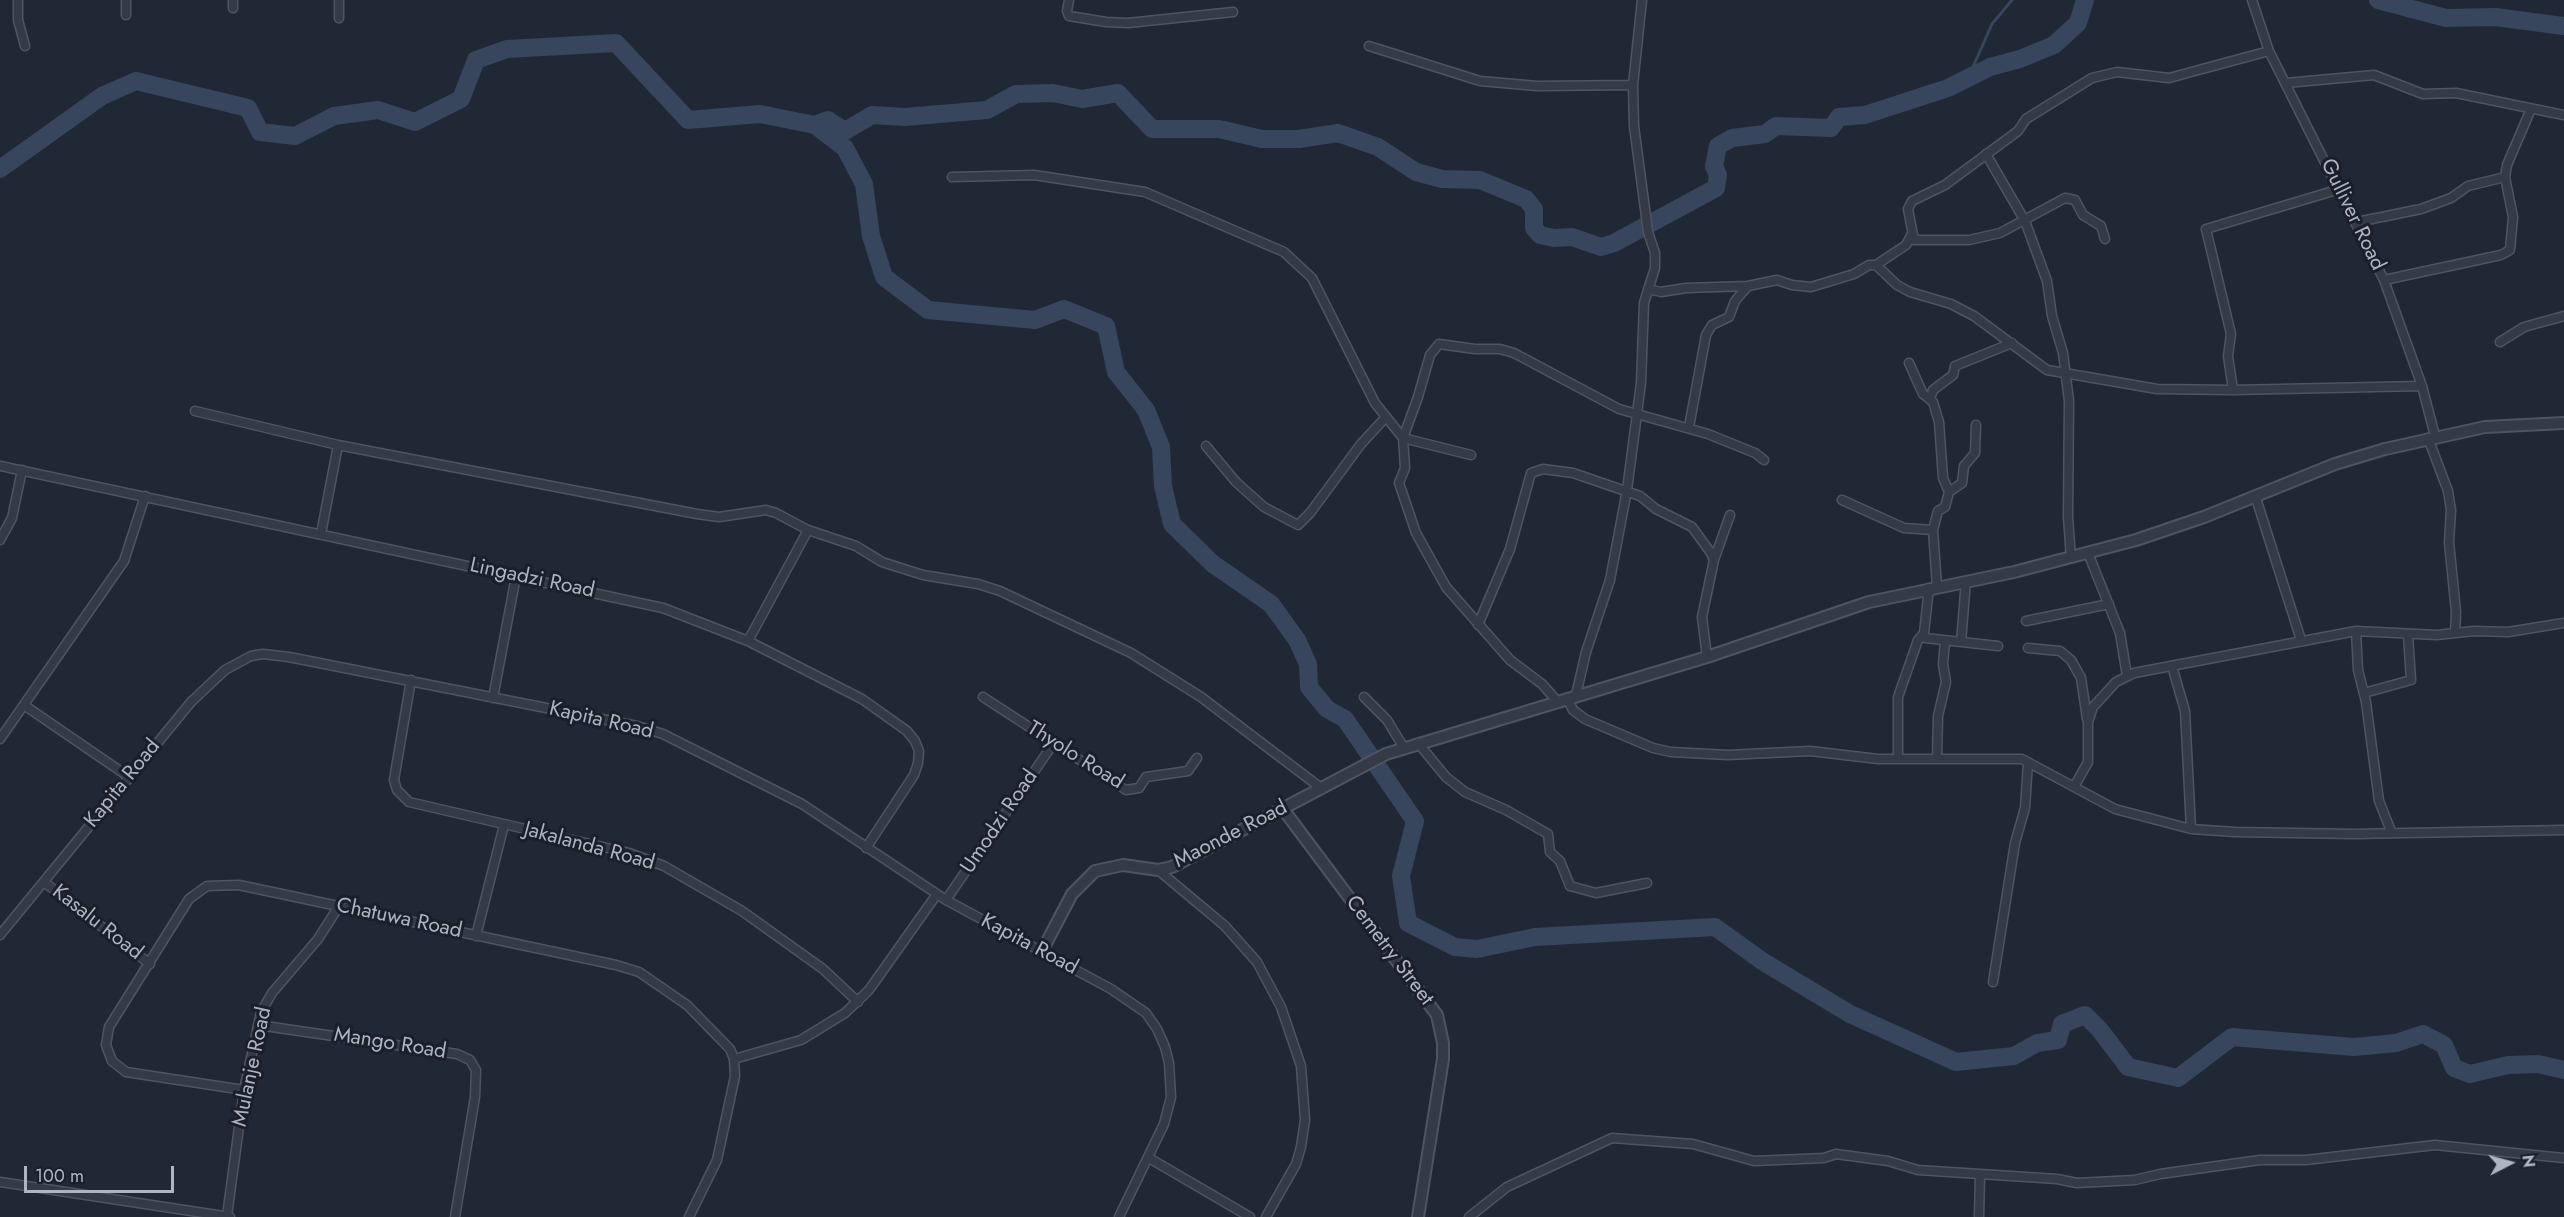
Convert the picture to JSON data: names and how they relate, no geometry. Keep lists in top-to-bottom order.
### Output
{
  "streets": {
    "street": [
      "Gulliver Road",
      "Lingadzi Road",
      "Kapita Road",
      "Thyolo Road",
      "Umodzi Road",
      "Maonde Road",
      "Jakalanda Road",
      "Chatuwa Road",
      "Kasalu Road",
      "Cemetry Street",
      "Mango Road",
      "Mulanje Road"
    ]
  },
  "crossings": [
    ["Gulliver Road", "Maonde Road"],
    ["Lingadzi Road", "Kapita Road"],
    ["Kapita Road", "Umodzi Road"],
    ["Kapita Road", "Maonde Road"],
    ["Kapita Road", "Jakalanda Road"],
    ["Kapita Road", "Kasalu Road"],
    ["Thyolo Road", "Umodzi Road"],
    ["Maonde Road", "Cemetry Street"],
    ["Chatuwa Road", "Kasalu Road"],
    ["Chatuwa Road", "Mulanje Road"],
    ["Mango Road", "Mulanje Road"]
  ],
  "scale_bar": "100 m",
  "north": "right"
}
